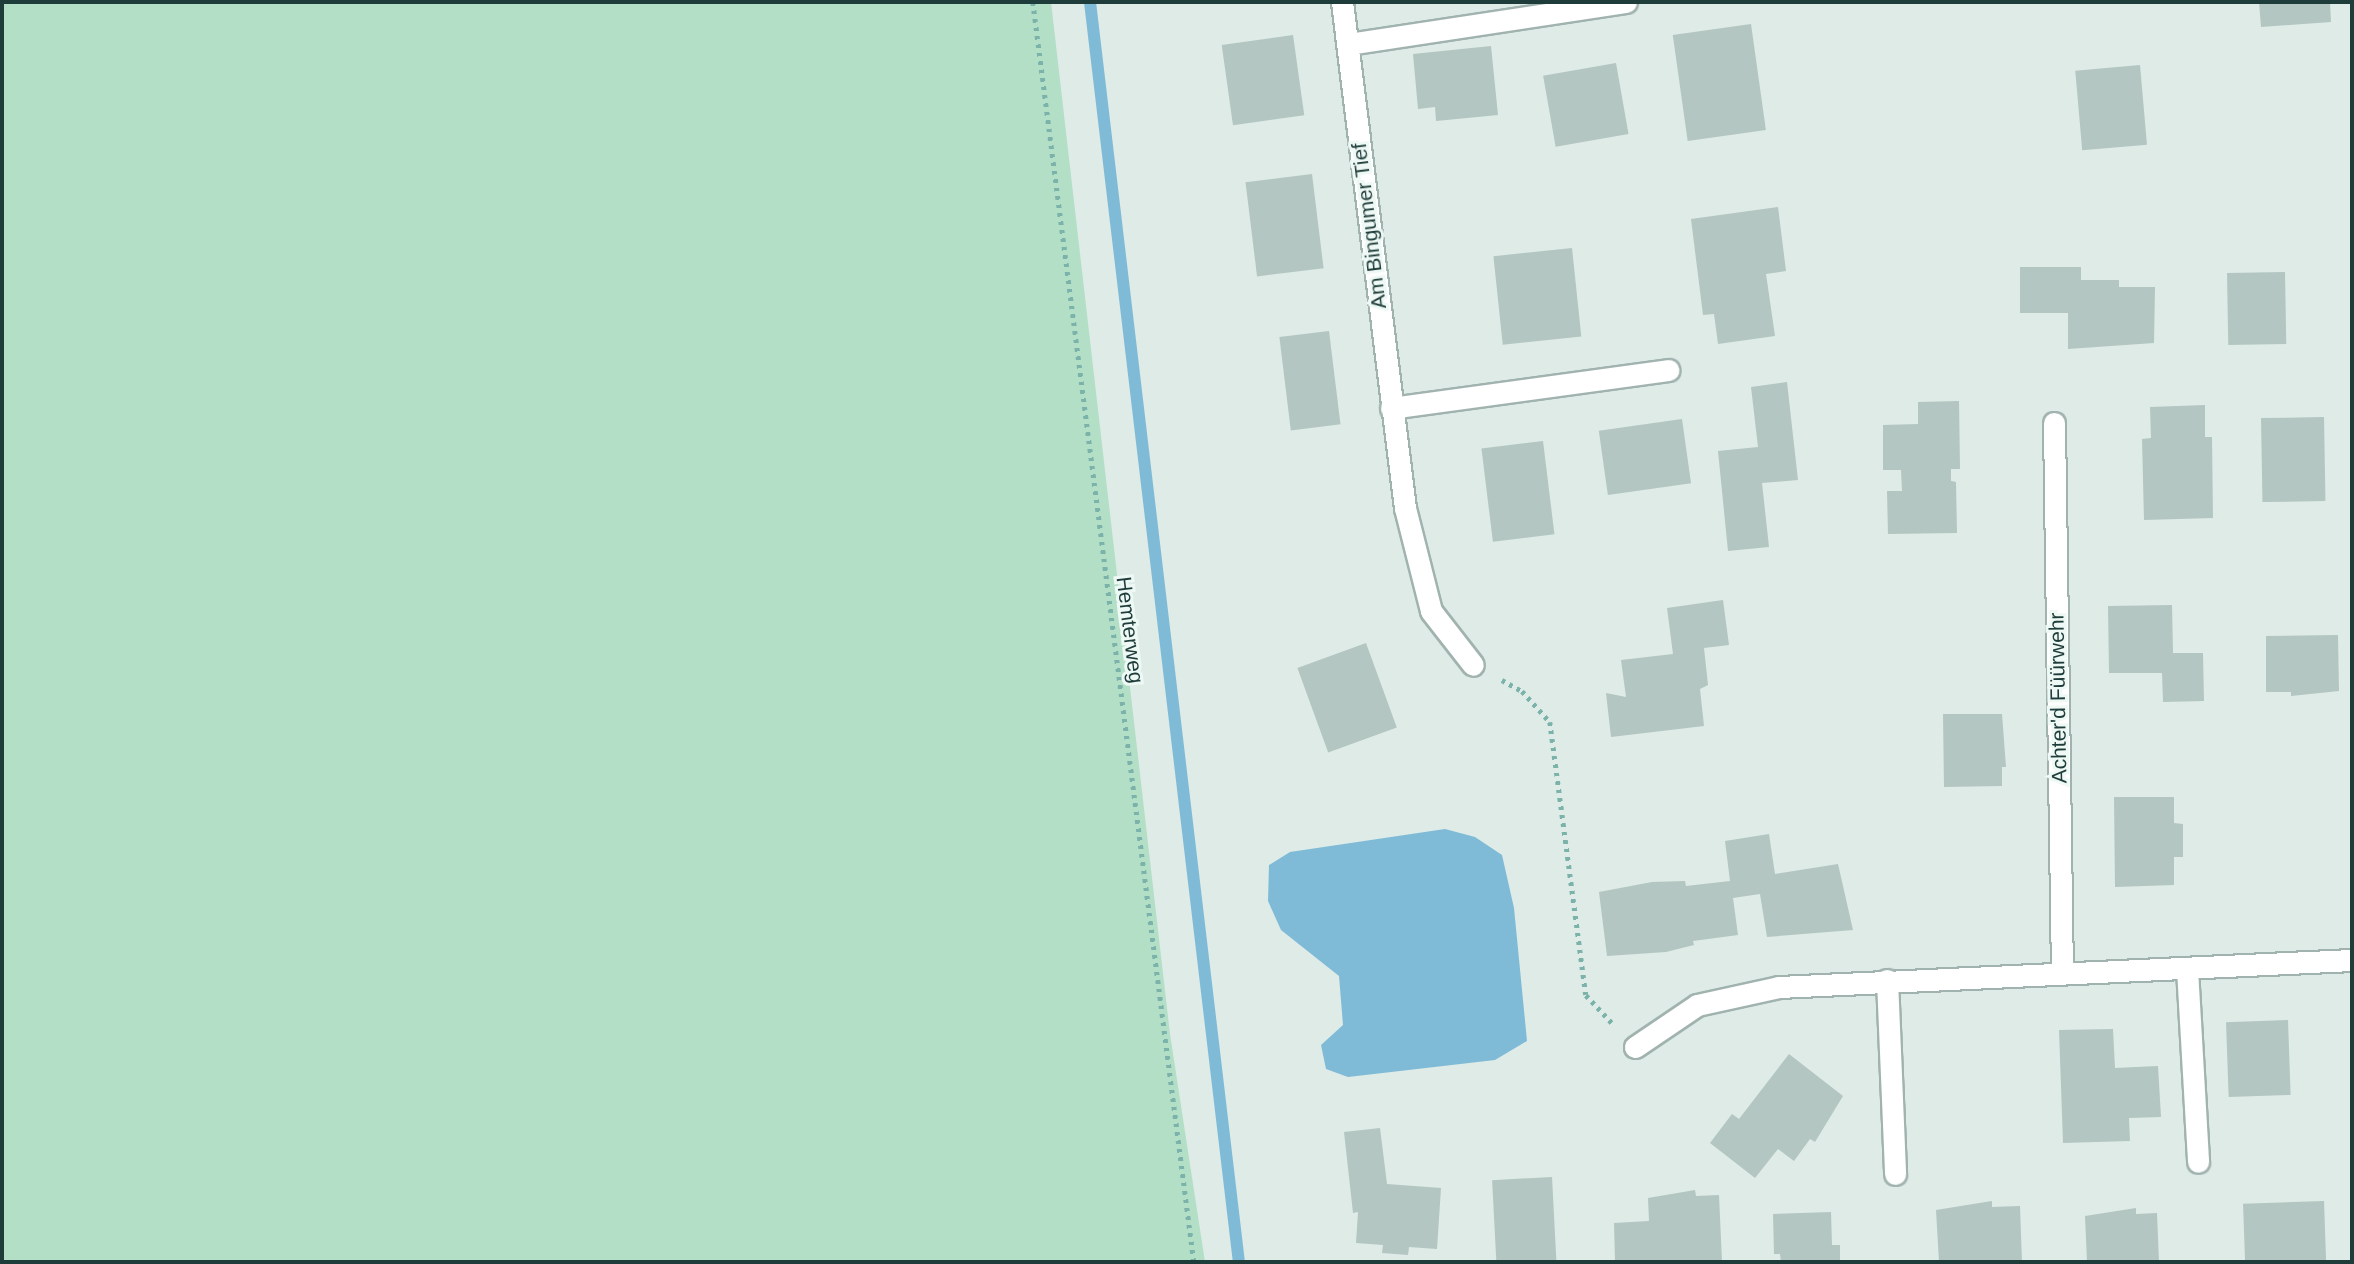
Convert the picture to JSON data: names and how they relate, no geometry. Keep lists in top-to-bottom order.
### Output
{
  "streets": {
    "street": ["Am Bingumer Tief", "Achter'd Füürwehr"],
    "path": ["Hemterweg"]
  }
}
